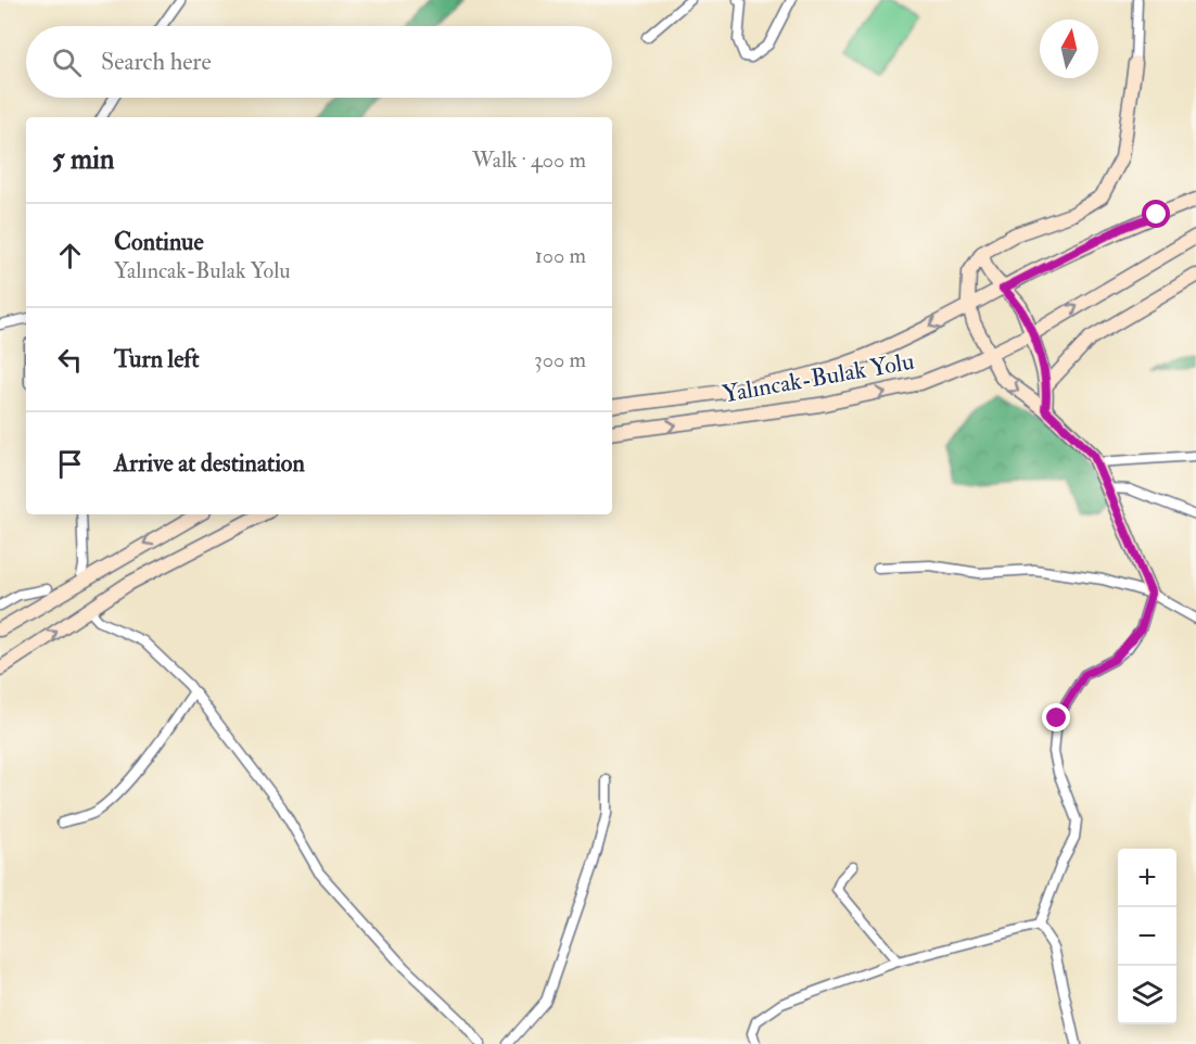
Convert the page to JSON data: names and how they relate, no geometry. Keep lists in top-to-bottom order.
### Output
{
  "streets": {
    "main road": ["Yalıncak-Bulak Yolu"]
  },
  "north": "top",
  "page": {
    "search": "Search here",
    "heading": ["5 min", "Walk · 400 m"],
    "list": [
      ["Continue", "Yalıncak-Bulak Yolu", "100 m"],
      ["Turn left", "300 m"],
      "Arrive at destination"
    ],
    "map_buttons": ["+", "−"]
  }
}
